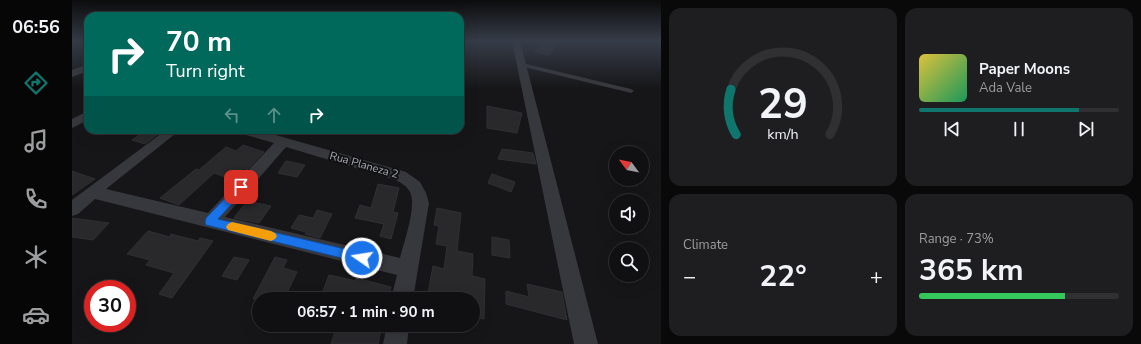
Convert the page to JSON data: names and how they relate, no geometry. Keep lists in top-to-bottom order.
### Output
{
  "streets": {
    "street": ["Rua Planeza 2"]
  },
  "north": "top left",
  "page": {
    "tabs": "06:56",
    "turn": ["70 m", "Turn right"],
    "song": ["Paper Moons", "Ada Vale"],
    "tile": [
      "Climate",
      ["Range · 73%", "365 km"]
    ],
    "heat": ["−", "22°", "+"],
    "limit": "30",
    "trip": "06:57 · 1 min · 90 m",
    "gauge": ["29", "km/h"]
  }
}
